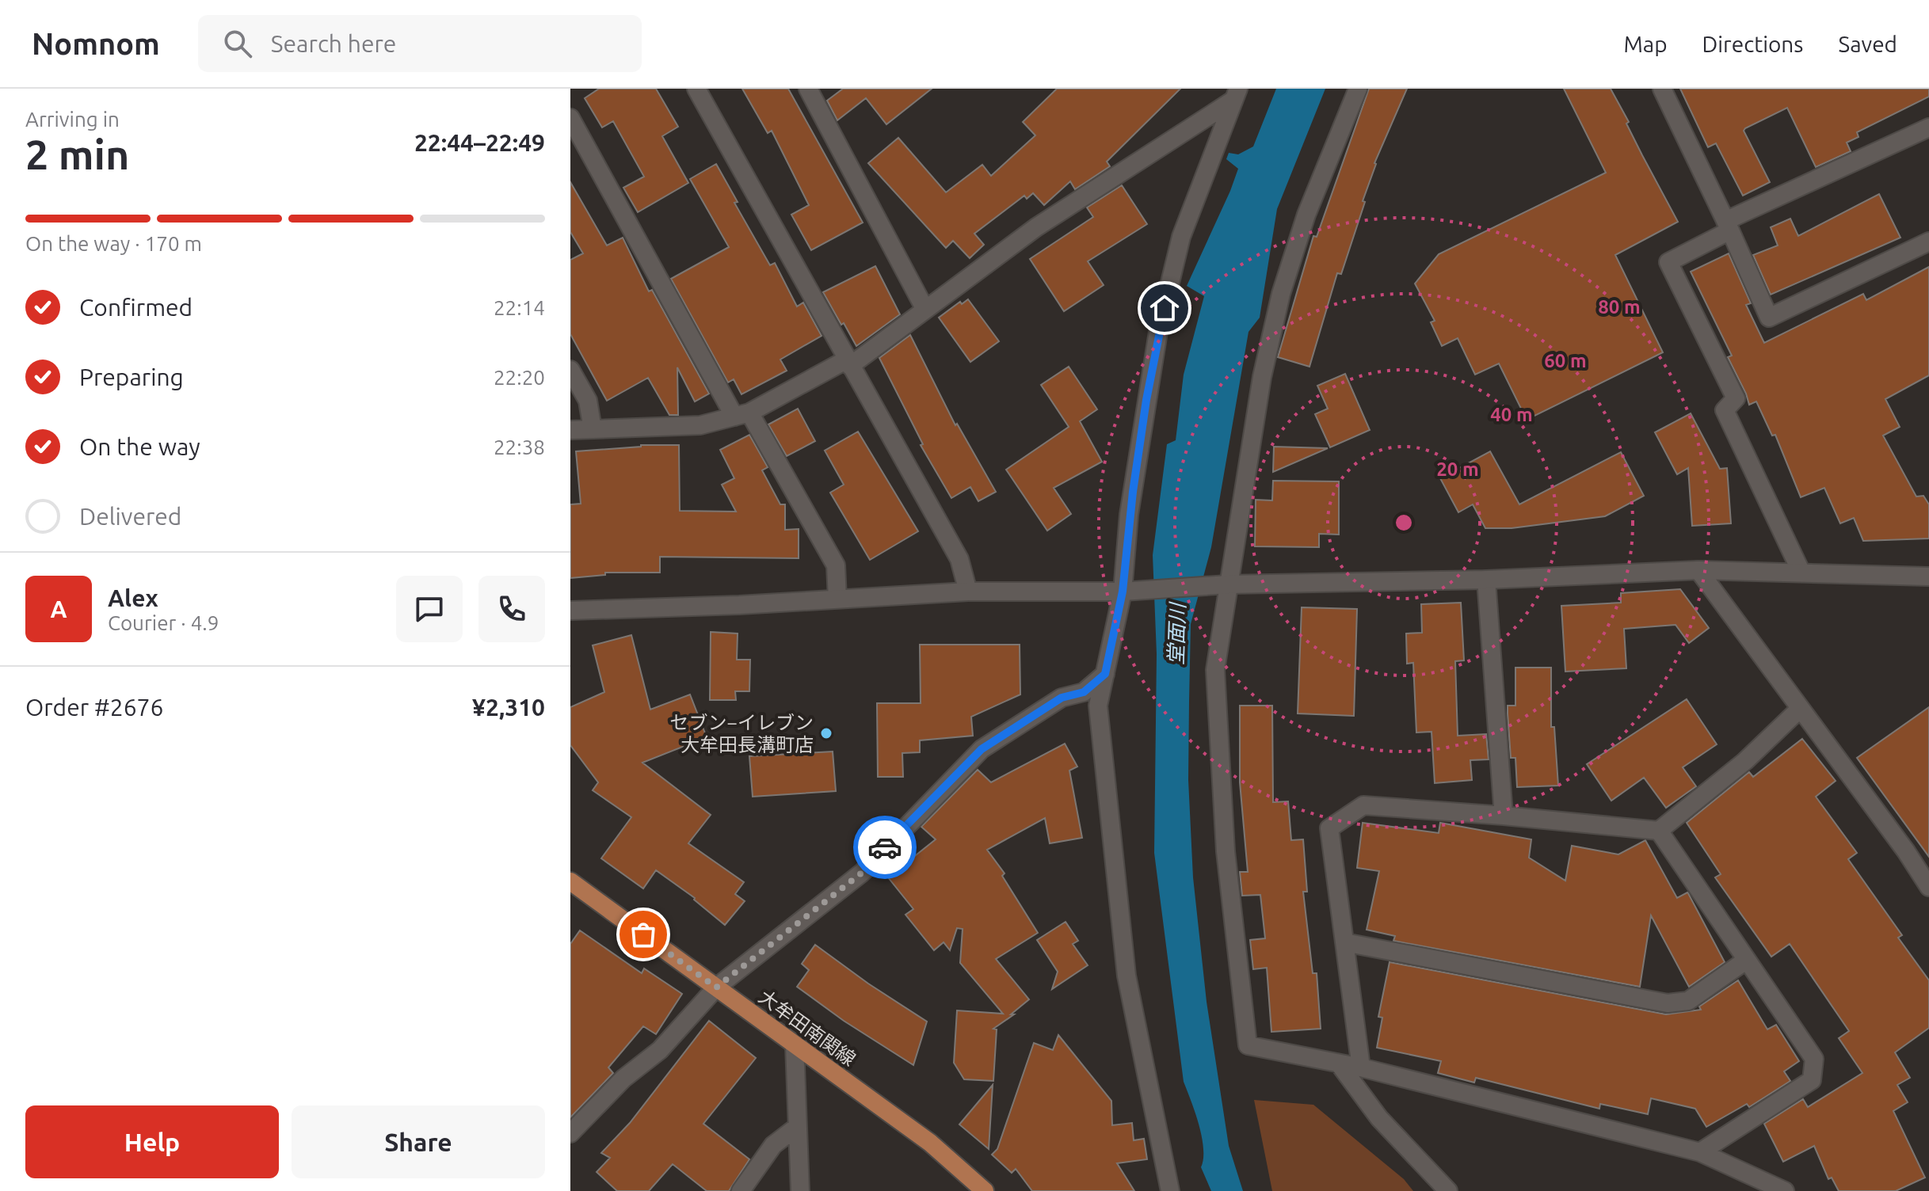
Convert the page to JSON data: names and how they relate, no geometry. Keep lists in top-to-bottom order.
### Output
{
  "streets": {
    "main road": ["大牟田南関線"]
  },
  "water": ["堂面川"],
  "places": ["セブン−イレブン 大牟田長溝町店"],
  "page": {
    "header": "Nomnom",
    "search": "Search here",
    "nav": ["Map", "Directions", "Saved"],
    "heading": ["2 min", "Arriving in", "22:44–22:49"],
    "panel": [
      "Alex",
      "Courier · 4.9",
      "Order #2676",
      "¥2,310"
    ],
    "bar": "On the way · 170 m",
    "list": [
      ["Confirmed", "22:14"],
      ["Preparing", "22:20"],
      ["On the way", "22:38"],
      "Delivered"
    ],
    "round": "A",
    "buttons": ["Help", "Share"]
  },
  "rings": [
    "80 m",
    "60 m",
    "40 m",
    "20 m"
  ]
}
